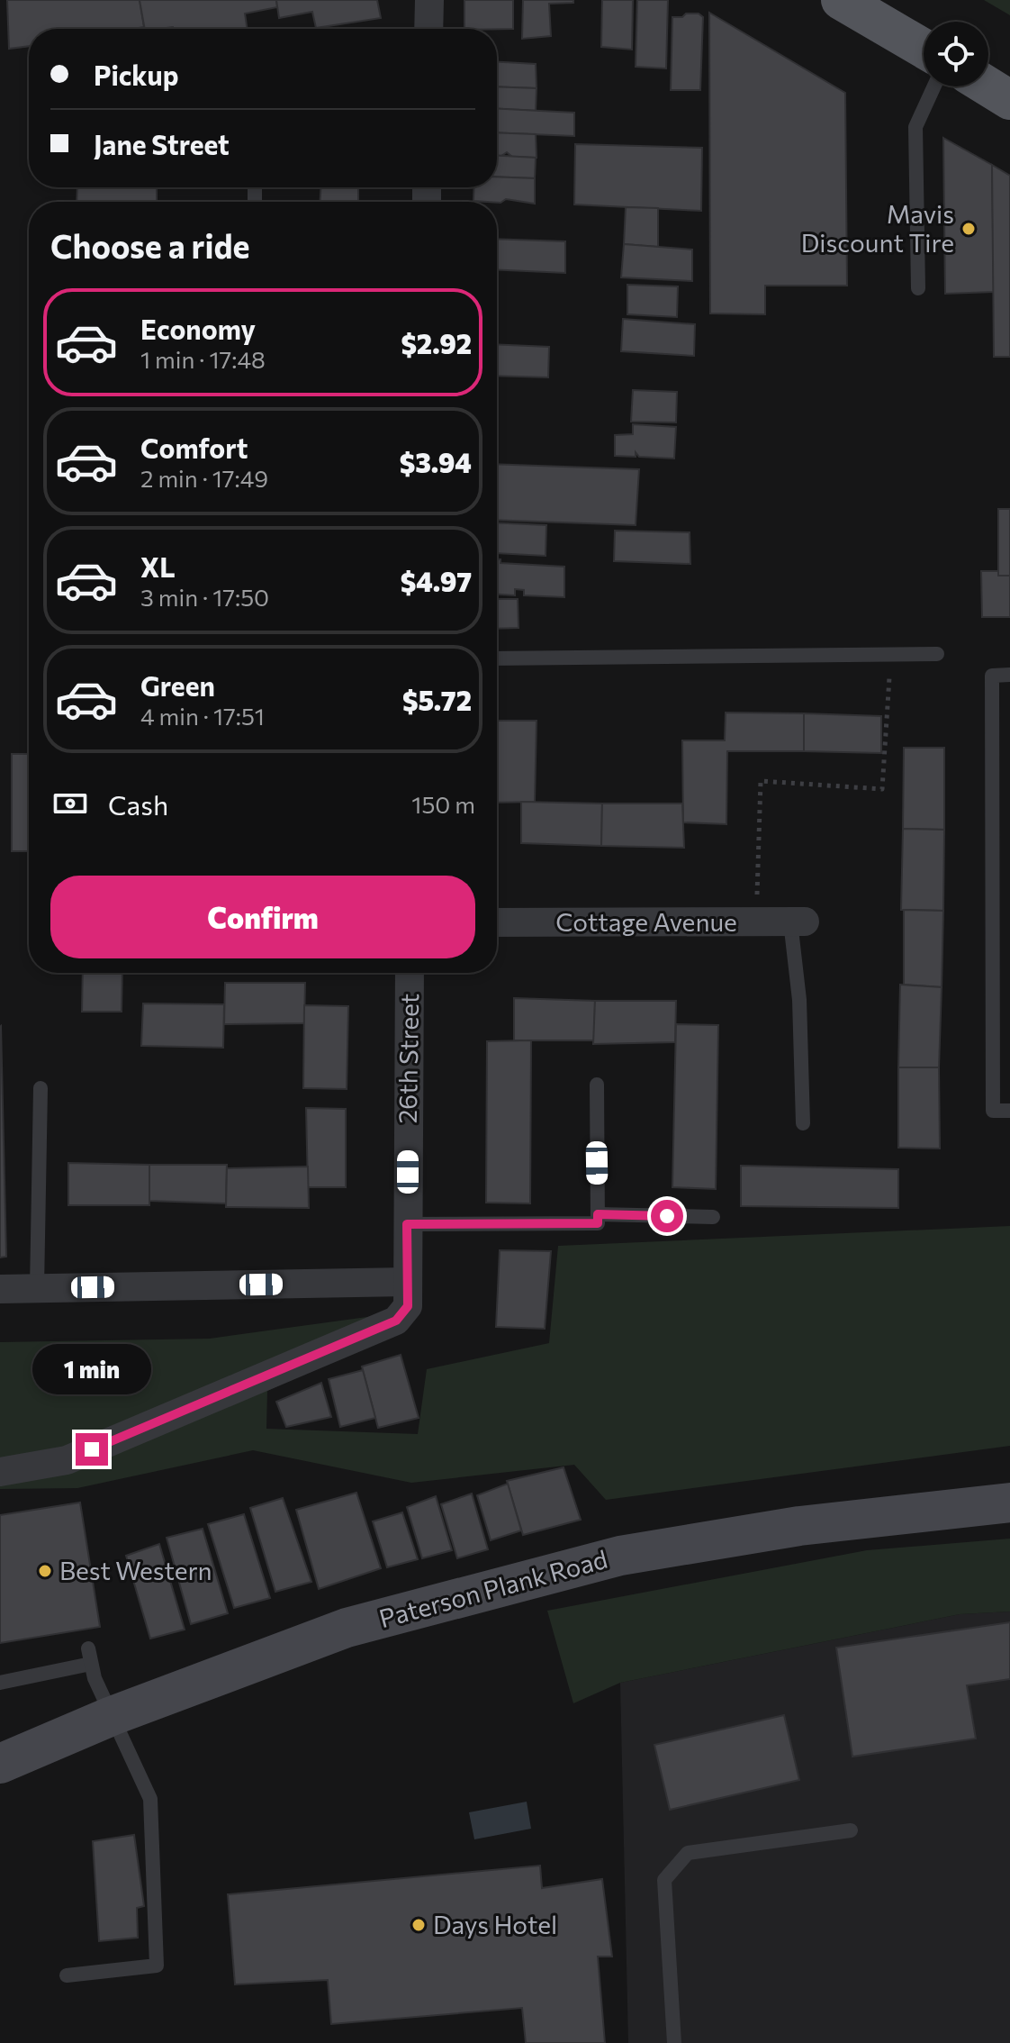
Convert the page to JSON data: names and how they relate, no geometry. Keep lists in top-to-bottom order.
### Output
{
  "streets": {
    "main road": ["Paterson Plank Road"],
    "street": ["Cottage Avenue", "26th Street"]
  },
  "places": ["Mavis Discount Tire", "Best Western", "Days Hotel"],
  "page": {
    "banner": ["Pickup", "Jane Street"],
    "heading": "Choose a ride",
    "list": [
      {
        "name": "Economy",
        "note": "1 min · 17:48",
        "value": "$2.92"
      },
      {
        "name": "Comfort",
        "note": "2 min · 17:49",
        "value": "$3.94"
      },
      {
        "name": "XL",
        "note": "3 min · 17:50",
        "value": "$4.97"
      },
      {
        "name": "Green",
        "note": "4 min · 17:51",
        "value": "$5.72"
      }
    ],
    "pay": ["Cash", "150 m"],
    "buttons": "Confirm",
    "bubble": "1 min"
  }
}
